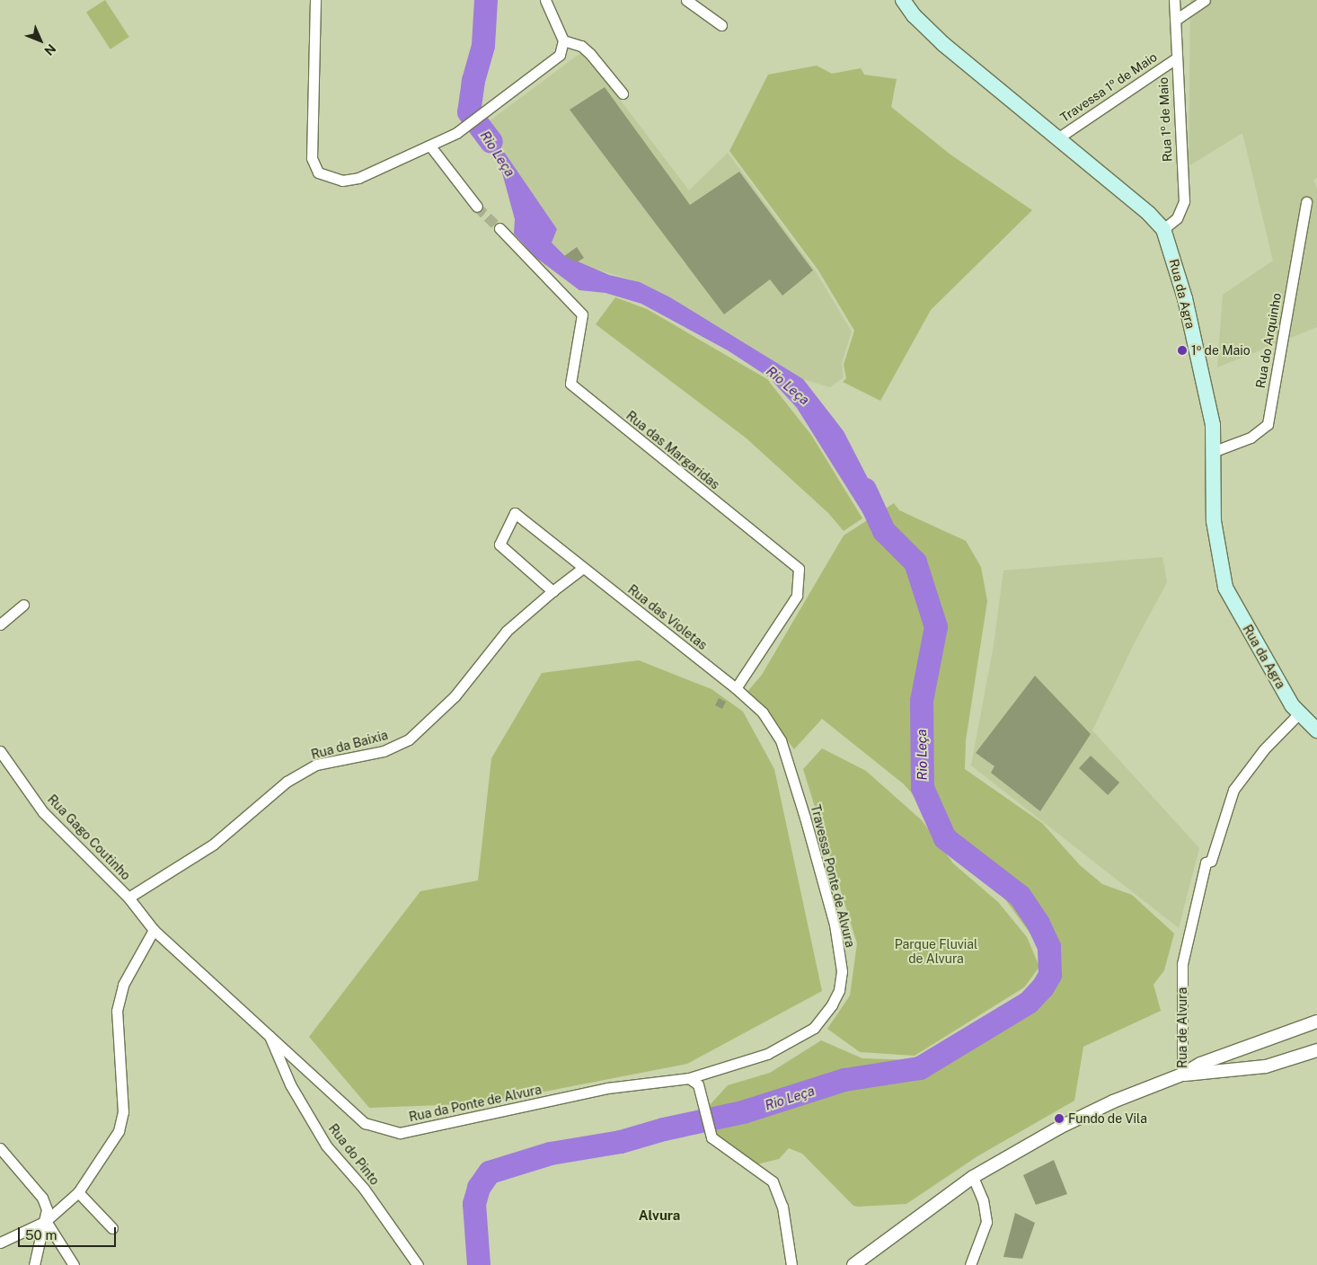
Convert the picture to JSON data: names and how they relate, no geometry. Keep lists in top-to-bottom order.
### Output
{
  "streets": {
    "main road": ["Rua da Agra"],
    "street": [
      "Travessa 1º de Maio",
      "Rua 1º de Maio",
      "Rua do Arquinho",
      "Rua das Margaridas",
      "Rua das Violetas",
      "Rua da Baixia",
      "Rua Gago Coutinho",
      "Travessa Ponte de Alvura",
      "Rua de Alvura",
      "Rua da Ponte de Alvura",
      "Rua do Pinto"
    ]
  },
  "crossings": [
    ["Travessa 1º de Maio", "Rua 1º de Maio"],
    ["Travessa 1º de Maio", "Rua da Agra"],
    ["Rua 1º de Maio", "Rua da Agra"],
    ["Rua da Agra", "Rua do Arquinho"],
    ["Rua da Agra", "Rua de Alvura"],
    ["Rua das Margaridas", "Rua das Violetas"],
    ["Rua das Margaridas", "Travessa Ponte de Alvura"],
    ["Rua das Violetas", "Rua da Baixia"],
    ["Rua das Violetas", "Travessa Ponte de Alvura"],
    ["Rua da Baixia", "Rua Gago Coutinho"],
    ["Rua da Baixia", "Rua da Ponte de Alvura"],
    ["Rua Gago Coutinho", "Rua da Ponte de Alvura"],
    ["Travessa Ponte de Alvura", "Rua da Ponte de Alvura"],
    ["Rua da Ponte de Alvura", "Rua do Pinto"]
  ],
  "districts": ["Alvura"],
  "water": ["Rio Leça"],
  "parks": ["Parque Fluvial de Alvura"],
  "places": ["1º de Maio", "Fundo de Vila"],
  "scale_bar": "50 m",
  "north": "bottom right"
}
